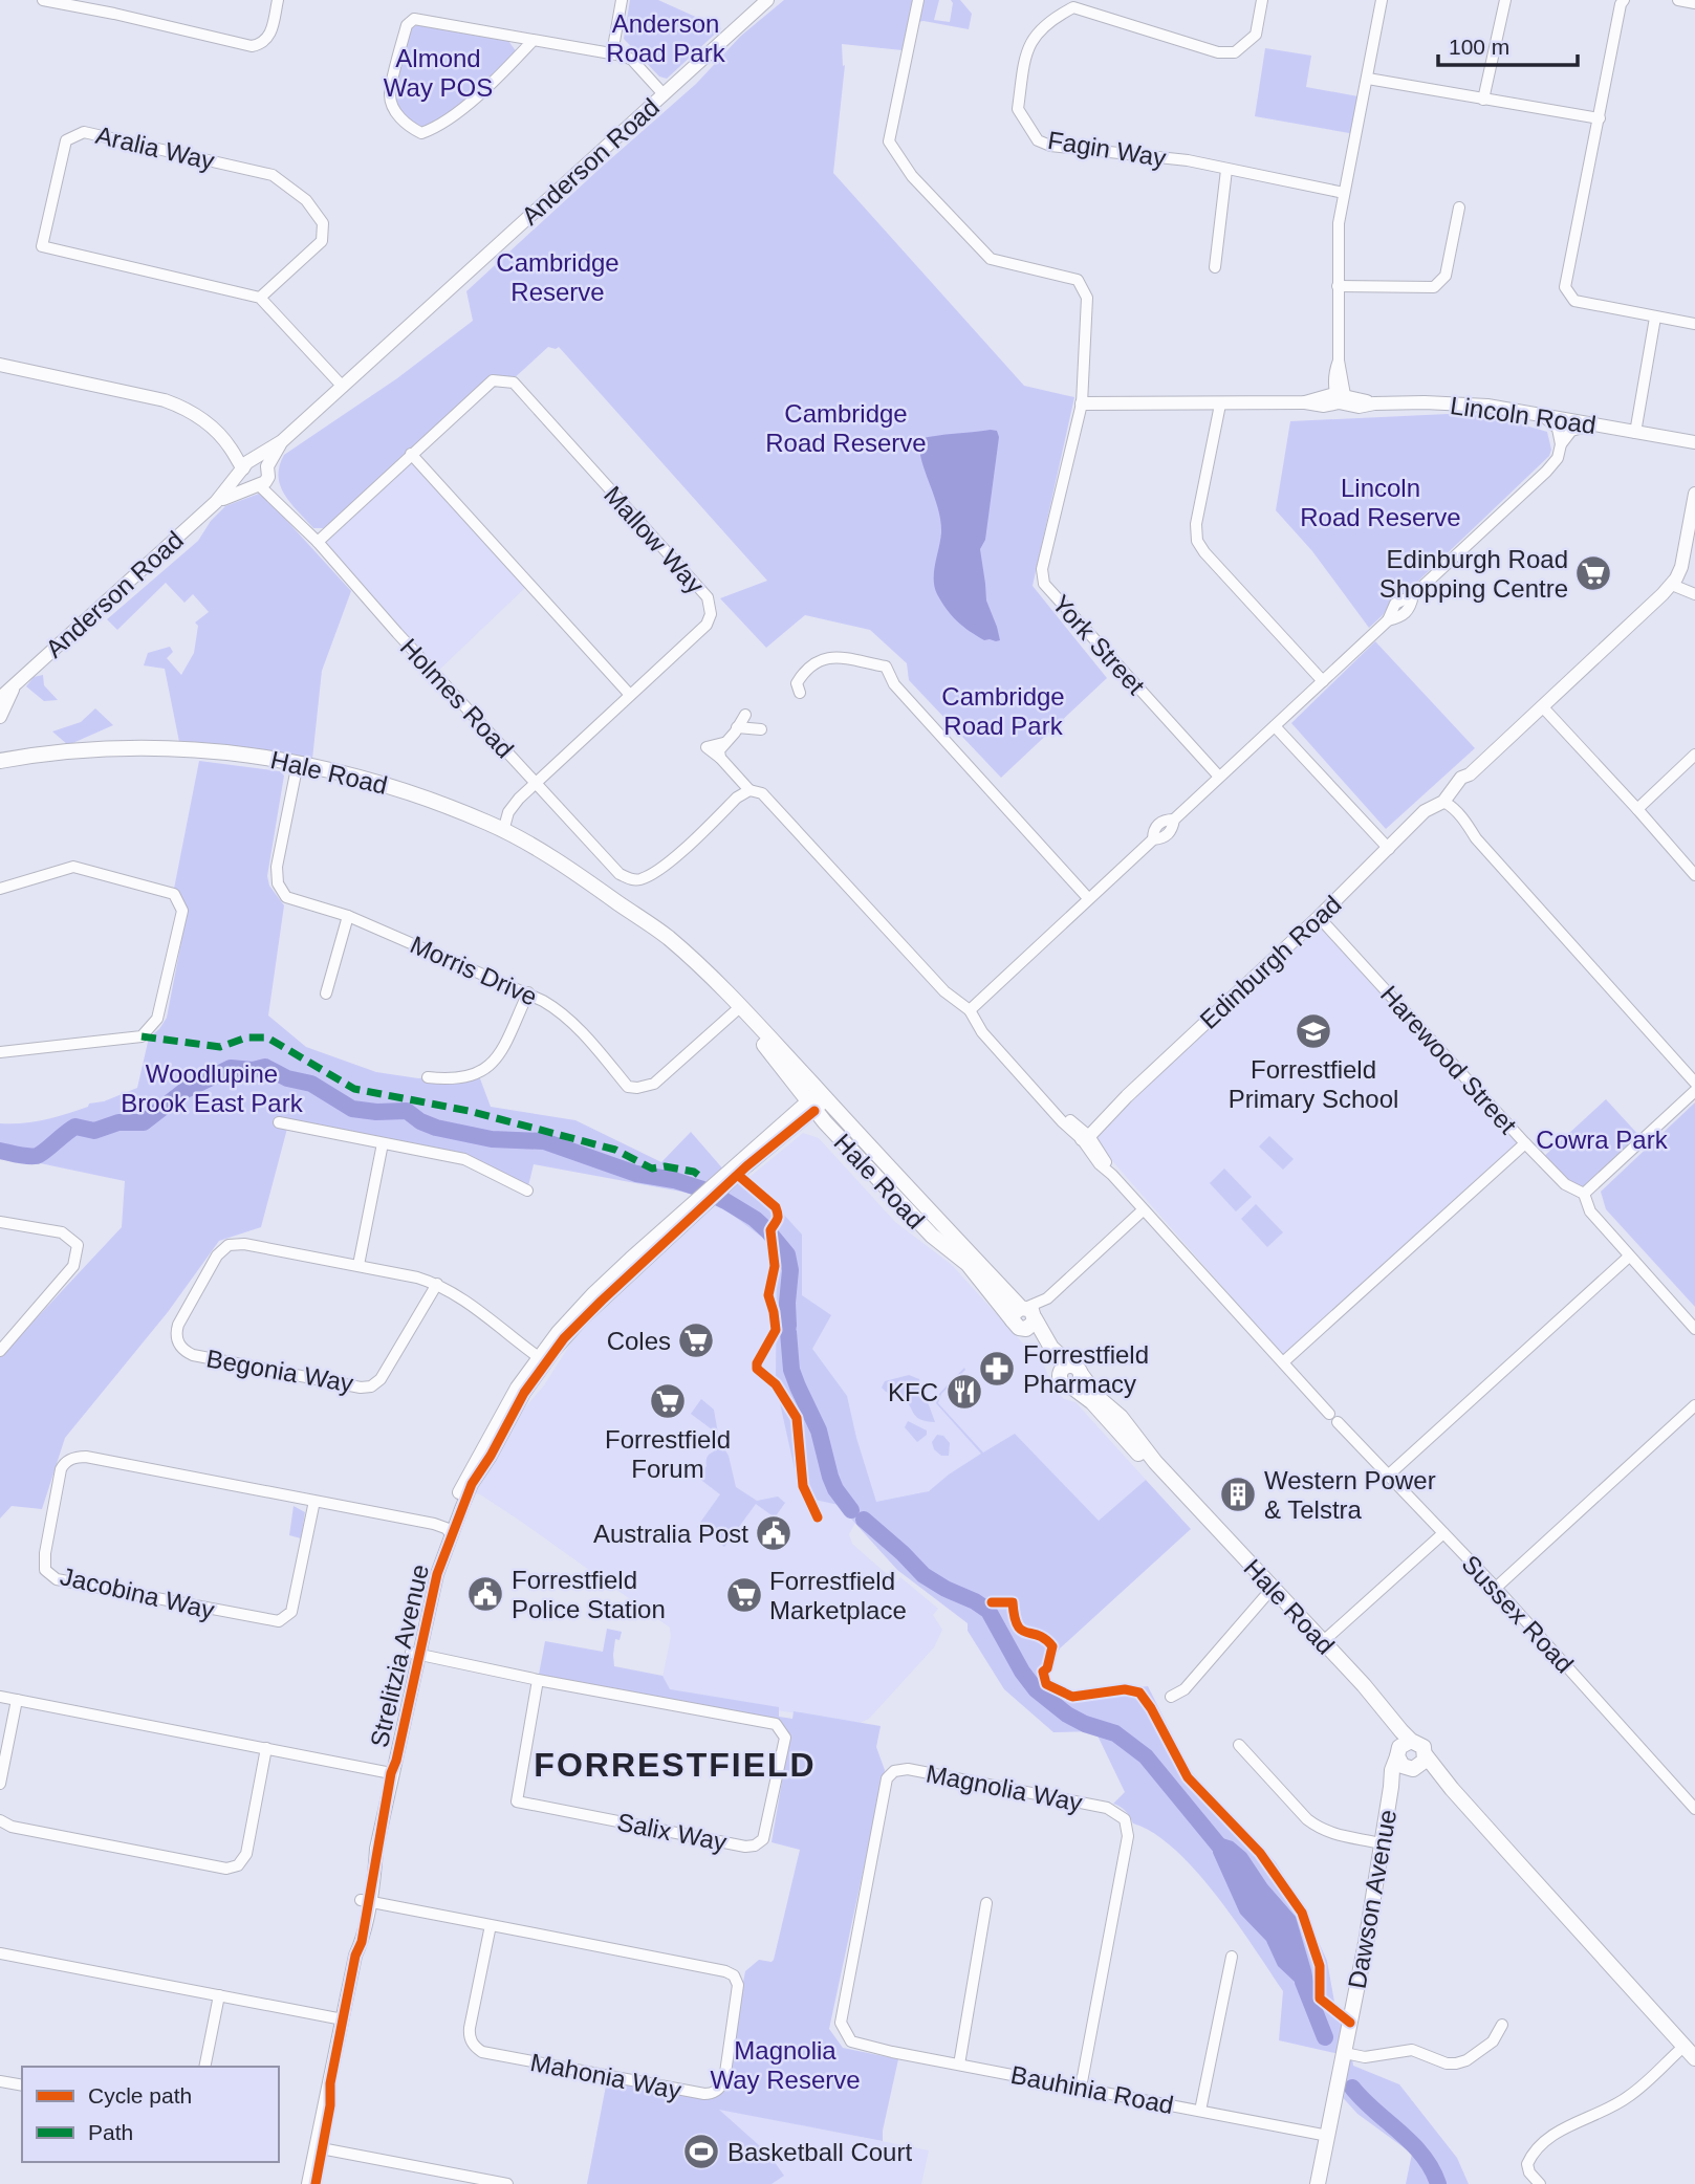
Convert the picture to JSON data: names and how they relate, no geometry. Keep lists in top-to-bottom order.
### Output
{
  "streets": {
    "main road": ["Hale Road", "Dawson Avenue"],
    "street": [
      "Aralia Way",
      "Fagin Way",
      "Anderson Road",
      "Lincoln Road",
      "Mallow Way",
      "York Street",
      "Holmes Road",
      "Edinburgh Road",
      "Morris Drive",
      "Harewood Street",
      "Begonia Way",
      "Jacobina Way",
      "Sussex Road",
      "Strelitzia Avenue",
      "Magnolia Way",
      "Salix Way",
      "Mahonia Way",
      "Bauhinia Road"
    ]
  },
  "crossings": [
    ["Anderson Road", "Holmes Road"],
    ["Lincoln Road", "York Street"],
    ["Mallow Way", "Holmes Road"],
    ["Mallow Way", "Hale Road"],
    ["Holmes Road", "Sussex Road"],
    ["Hale Road", "Morris Drive"],
    ["Hale Road", "Strelitzia Avenue"],
    ["Hale Road", "Dawson Avenue"],
    ["Edinburgh Road", "Harewood Street"],
    ["Edinburgh Road", "Sussex Road"],
    ["Begonia Way", "Strelitzia Avenue"],
    ["Jacobina Way", "Strelitzia Avenue"],
    ["Strelitzia Avenue", "Salix Way"],
    ["Strelitzia Avenue", "Mahonia Way"],
    ["Magnolia Way", "Bauhinia Road"],
    ["Dawson Avenue", "Bauhinia Road"]
  ],
  "districts": ["FORRESTFIELD"],
  "parks": [
    "Anderson Road Park",
    "Almond Way POS",
    "Cambridge Reserve",
    "Cambridge Road Reserve",
    "Lincoln Road Reserve",
    "Cambridge Road Park",
    "Woodlupine Brook East Park",
    "Cowra Park",
    "Magnolia Way Reserve"
  ],
  "places": {
    "supermarket": [
      "Edinburgh Road Shopping Centre",
      "Coles",
      "Forrestfield Forum",
      "Forrestfield Marketplace"
    ],
    "school or university": ["Forrestfield Primary School"],
    "pharmacy": ["Forrestfield Pharmacy"],
    "restaurant": ["KFC"],
    "building": ["Western Power & Telstra"],
    "public building": ["Australia Post", "Forrestfield Police Station"],
    "sports": ["Basketball Court"]
  },
  "legend": ["Cycle path", "Path"],
  "scale_bar": "100 m"
}
